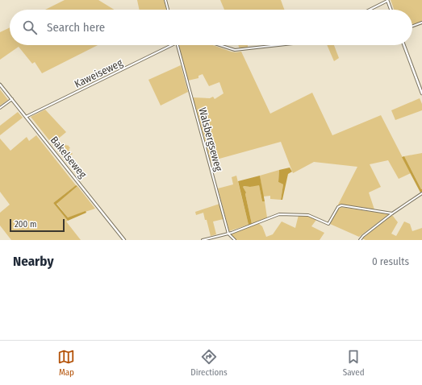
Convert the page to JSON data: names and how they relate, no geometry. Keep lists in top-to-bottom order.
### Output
{
  "streets": {
    "main road": ["Bakelseweg"],
    "street": ["Kaweiseweg", "Walsbergseweg"]
  },
  "crossings": [
    ["Kaweiseweg", "Bakelseweg"]
  ],
  "scale_bar": "200 m",
  "page": {
    "search": "Search here",
    "scale": "200 m",
    "heading": ["Nearby", "0 results"],
    "nav": ["Map", "Directions", "Saved"]
  }
}
